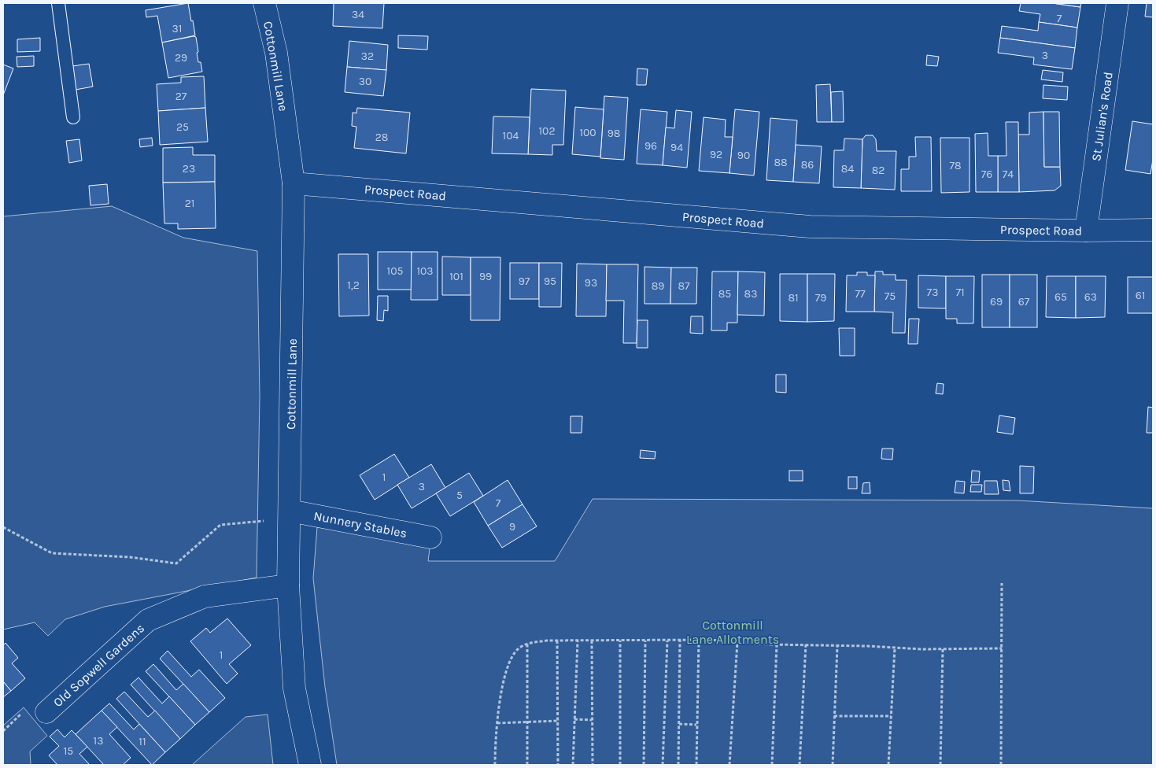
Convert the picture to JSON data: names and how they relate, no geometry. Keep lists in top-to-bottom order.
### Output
{
  "streets": {
    "street": [
      "Cottonmill Lane",
      "St Julian's Road",
      "Prospect Road",
      "Nunnery Stables",
      "Old Sopwell Gardens"
    ]
  },
  "crossings": [
    ["Cottonmill Lane", "Prospect Road"],
    ["Cottonmill Lane", "Nunnery Stables"],
    ["Cottonmill Lane", "Old Sopwell Gardens"],
    ["St Julian's Road", "Prospect Road"]
  ],
  "parks": ["Cottonmill Lane Allotments"],
  "house_numbers": [
    "34",
    "7",
    "31",
    "3",
    "32",
    "29",
    "30",
    "27",
    "25",
    "102",
    "100",
    "98",
    "104",
    "28",
    "96",
    "94",
    "92",
    "90",
    "88",
    "86",
    "78",
    "23",
    "84",
    "82",
    "76",
    "74",
    "21",
    "105",
    "103",
    "101",
    "99",
    "97",
    "95",
    "93",
    "1,2",
    "89",
    "87",
    "73",
    "71",
    "85",
    "83",
    "77",
    "61",
    "75",
    "65",
    "63",
    "81",
    "79",
    "69",
    "67",
    "1",
    "3",
    "5",
    "7",
    "9",
    "1",
    "13",
    "11",
    "15"
  ]
}
